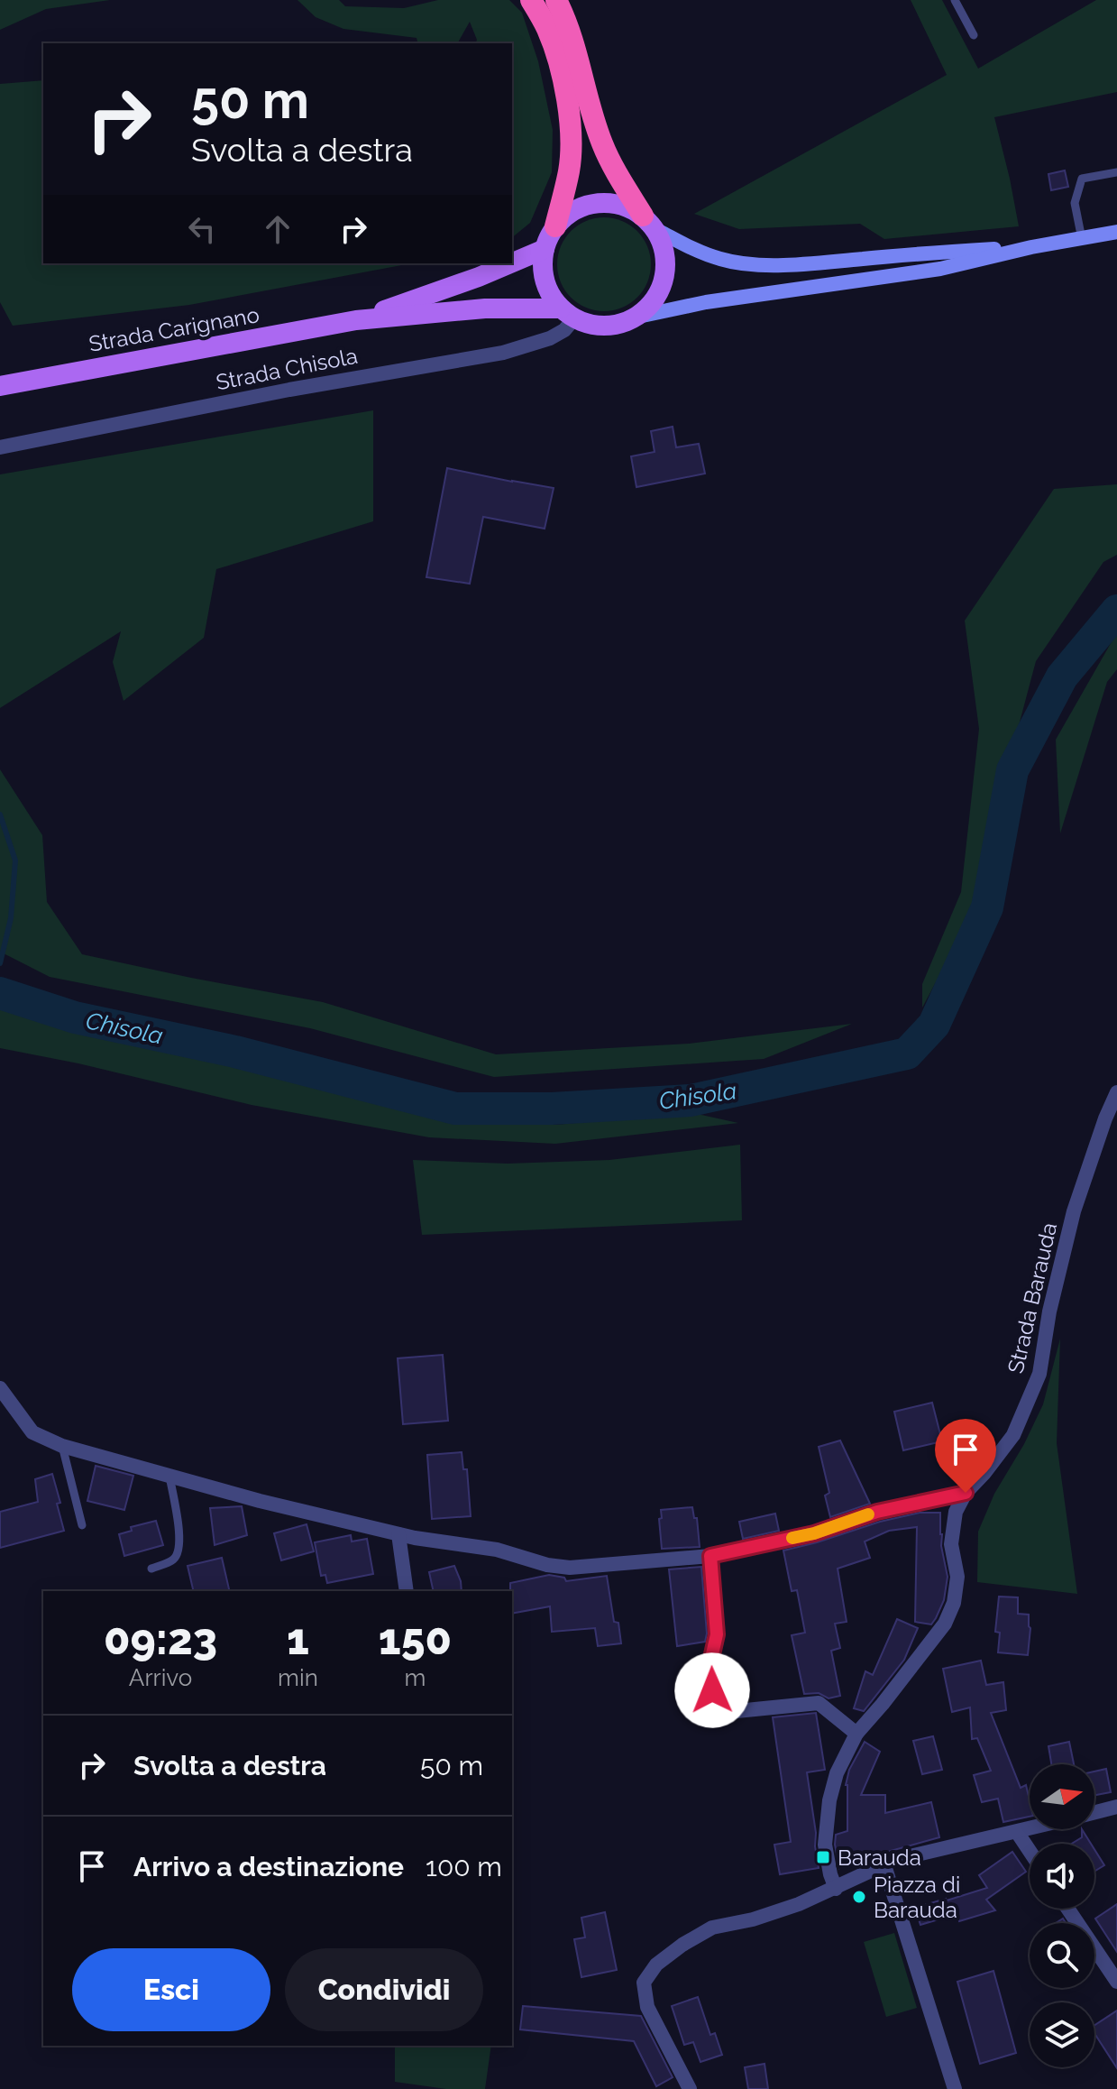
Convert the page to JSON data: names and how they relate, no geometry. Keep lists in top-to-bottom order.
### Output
{
  "streets": {
    "main road": ["Strada Carignano"],
    "street": ["Strada Chisola", "Strada Barauda"]
  },
  "water": ["Chisola"],
  "places": {
    "transit": ["Barauda"],
    "other": ["Piazza di Barauda"]
  },
  "north": "right",
  "page": {
    "turn": ["50 m", "Svolta a destra"],
    "eta": [
      "09:23",
      "Arrivo",
      "1",
      "min",
      "150",
      "m"
    ],
    "list": [
      {
        "name": "Svolta a destra",
        "value": "50 m"
      },
      {
        "name": "Arrivo a destinazione",
        "value": "100 m"
      }
    ],
    "buttons": ["Esci", "Condividi"]
  }
}
